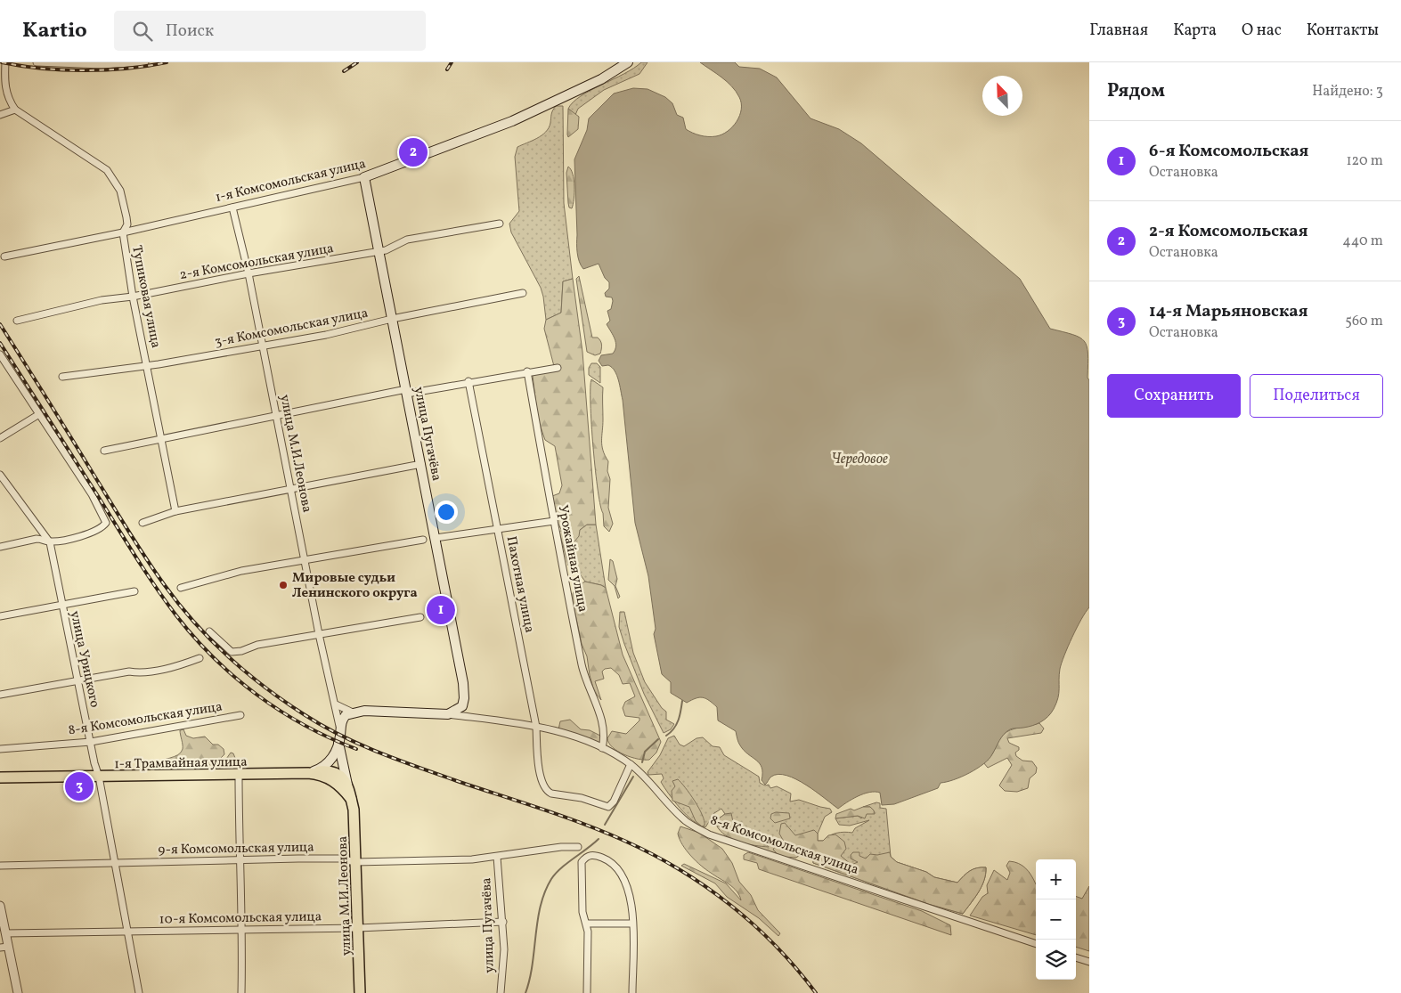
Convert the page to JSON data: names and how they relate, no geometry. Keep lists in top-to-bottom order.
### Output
{
  "streets": {
    "main road": [
      "1-я Комсомольская улица",
      "улица Пугачёва",
      "улица М.И.Леонова",
      "8-я Комсомольская улица",
      "1-я Трамвайная улица"
    ],
    "street": [
      "2-я Комсомольская улица",
      "Тупиковая улица",
      "3-я Комсомольская улица",
      "Урожайная улица",
      "Пахотная улица",
      "улица Урицкого",
      "9-я Комсомольская улица",
      "10-я Комсомольская улица"
    ]
  },
  "crossings": [
    ["1-я Комсомольская улица", "Тупиковая улица"],
    ["1-я Комсомольская улица", "улица Пугачёва"],
    ["1-я Комсомольская улица", "улица М.И.Леонова"],
    ["2-я Комсомольская улица", "Тупиковая улица"],
    ["2-я Комсомольская улица", "улица Пугачёва"],
    ["2-я Комсомольская улица", "улица М.И.Леонова"],
    ["Тупиковая улица", "3-я Комсомольская улица"],
    ["3-я Комсомольская улица", "улица Пугачёва"],
    ["3-я Комсомольская улица", "улица М.И.Леонова"],
    ["улица Пугачёва", "9-я Комсомольская улица"],
    ["улица Пугачёва", "10-я Комсомольская улица"],
    ["улица М.И.Леонова", "9-я Комсомольская улица"],
    ["улица М.И.Леонова", "10-я Комсомольская улица"],
    ["Урожайная улица", "8-я Комсомольская улица"],
    ["Пахотная улица", "8-я Комсомольская улица"],
    ["улица Урицкого", "8-я Комсомольская улица"],
    ["улица Урицкого", "1-я Трамвайная улица"],
    ["улица Урицкого", "9-я Комсомольская улица"],
    ["улица Урицкого", "10-я Комсомольская улица"]
  ],
  "water": ["Чередовое"],
  "places": ["Мировые судьи Ленинского округа"],
  "north": "top left",
  "page": {
    "header": "Kartio",
    "search": "Поиск",
    "nav": [
      "Главная",
      "Карта",
      "О нас",
      "Контакты"
    ],
    "heading": ["Рядом", "Найдено: 3"],
    "list": [
      {
        "mark": "1",
        "name": "6-я Комсомольская",
        "note": "Остановка",
        "value": "120 m"
      },
      {
        "mark": "2",
        "name": "2-я Комсомольская",
        "note": "Остановка",
        "value": "440 m"
      },
      {
        "mark": "3",
        "name": "14-я Марьяновская",
        "note": "Остановка",
        "value": "560 m"
      }
    ],
    "pins": ["2", "1", "3"],
    "buttons": ["Сохранить", "Поделиться"],
    "map_buttons": ["+", "−"]
  }
}
